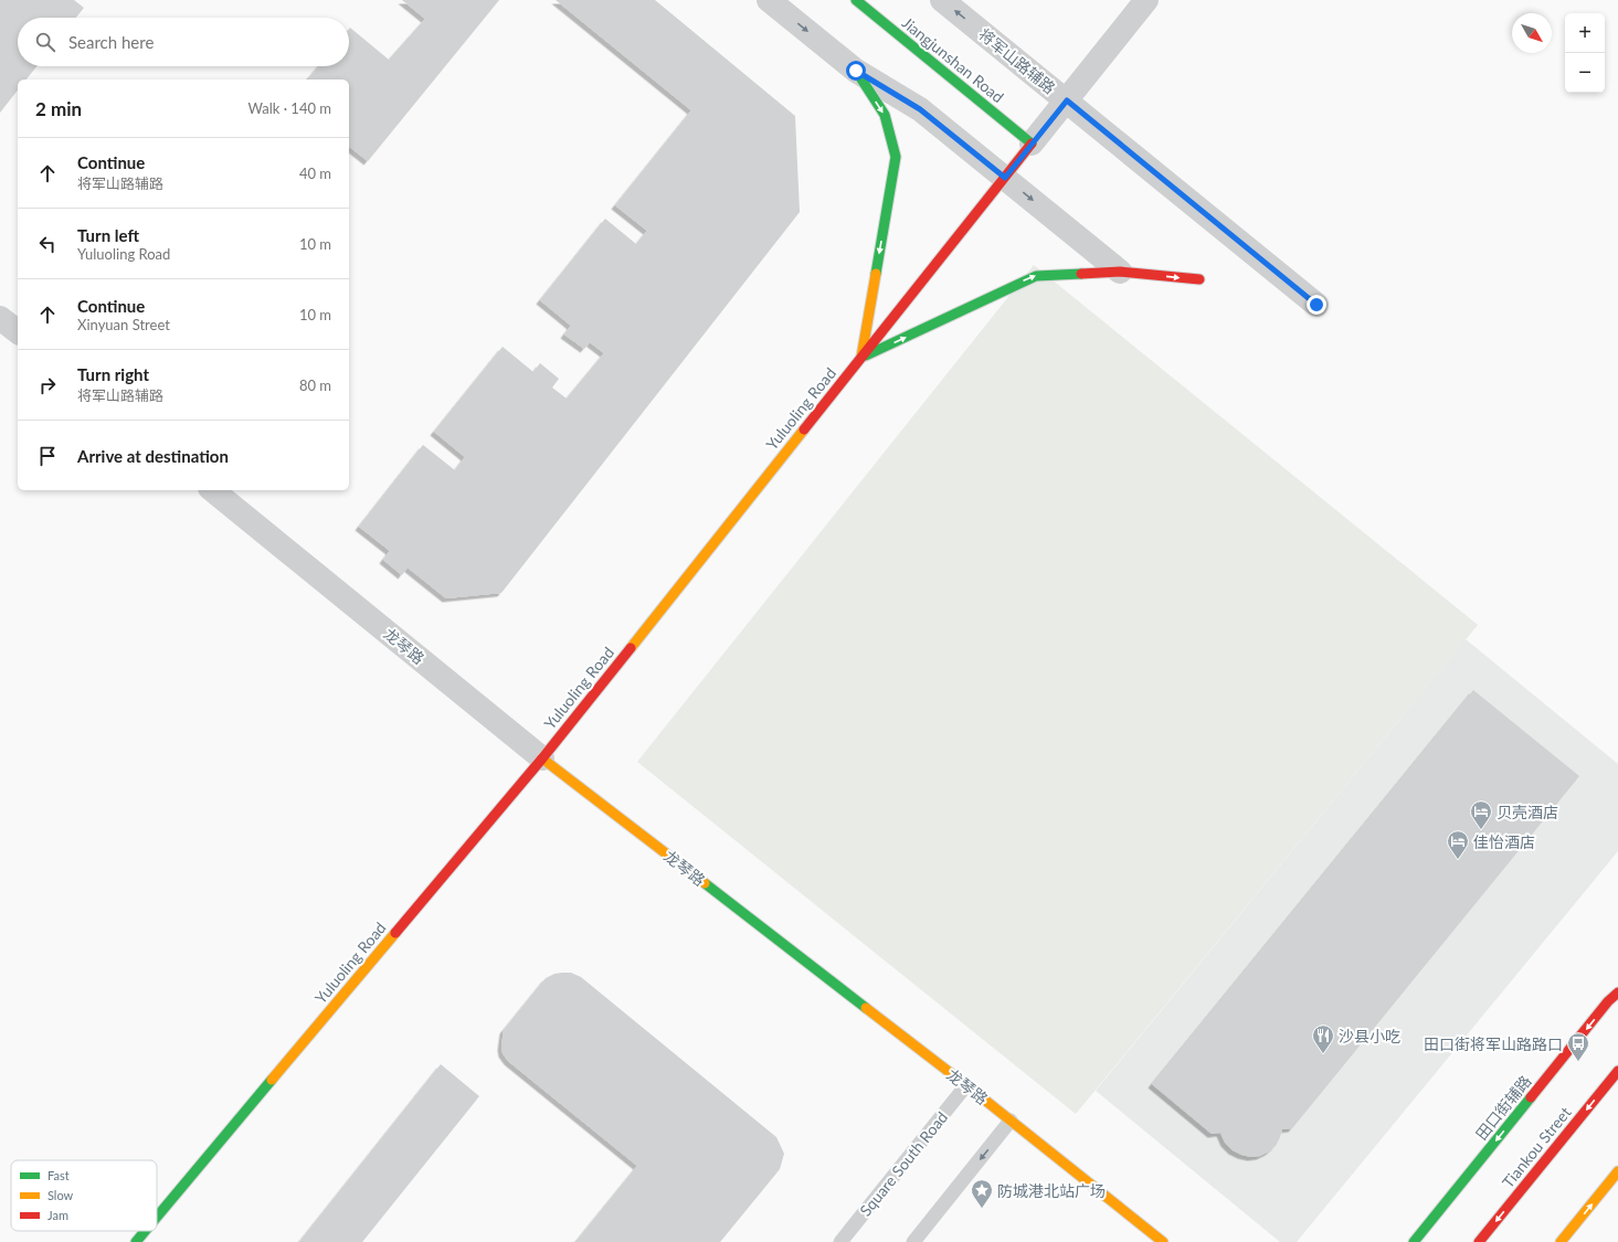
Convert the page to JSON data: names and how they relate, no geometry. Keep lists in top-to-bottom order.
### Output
{
  "streets": {
    "street": [
      "Jiangjunshan Road",
      "将军山路辅路",
      "Yuluoling Road",
      "龙琴路",
      "田口街辅路",
      "Tiankou Street"
    ],
    "lane": ["Square South Road"]
  },
  "crossings": [
    ["Jiangjunshan Road", "Yuluoling Road"],
    ["Yuluoling Road", "龙琴路"],
    ["龙琴路", "Square South Road"]
  ],
  "one_way": ["田口街辅路"],
  "places": {
    "hotel": ["贝壳酒店", "佳怡酒店"],
    "restaurant": ["沙县小吃"],
    "bus stop": ["田口街将军山路路口"],
    "place": ["防城港北站广场"]
  },
  "legend": ["Fast", "Slow", "Jam"],
  "north": "bottom right",
  "page": {
    "map_buttons": ["+", "−"],
    "search": "Search here",
    "heading": ["2 min", "Walk · 140 m"],
    "list": [
      ["Continue", "将军山路辅路", "40 m"],
      ["Turn left", "Yuluoling Road", "10 m"],
      ["Continue", "Xinyuan Street", "10 m"],
      ["Turn right", "将军山路辅路", "80 m"],
      "Arrive at destination"
    ]
  }
}
